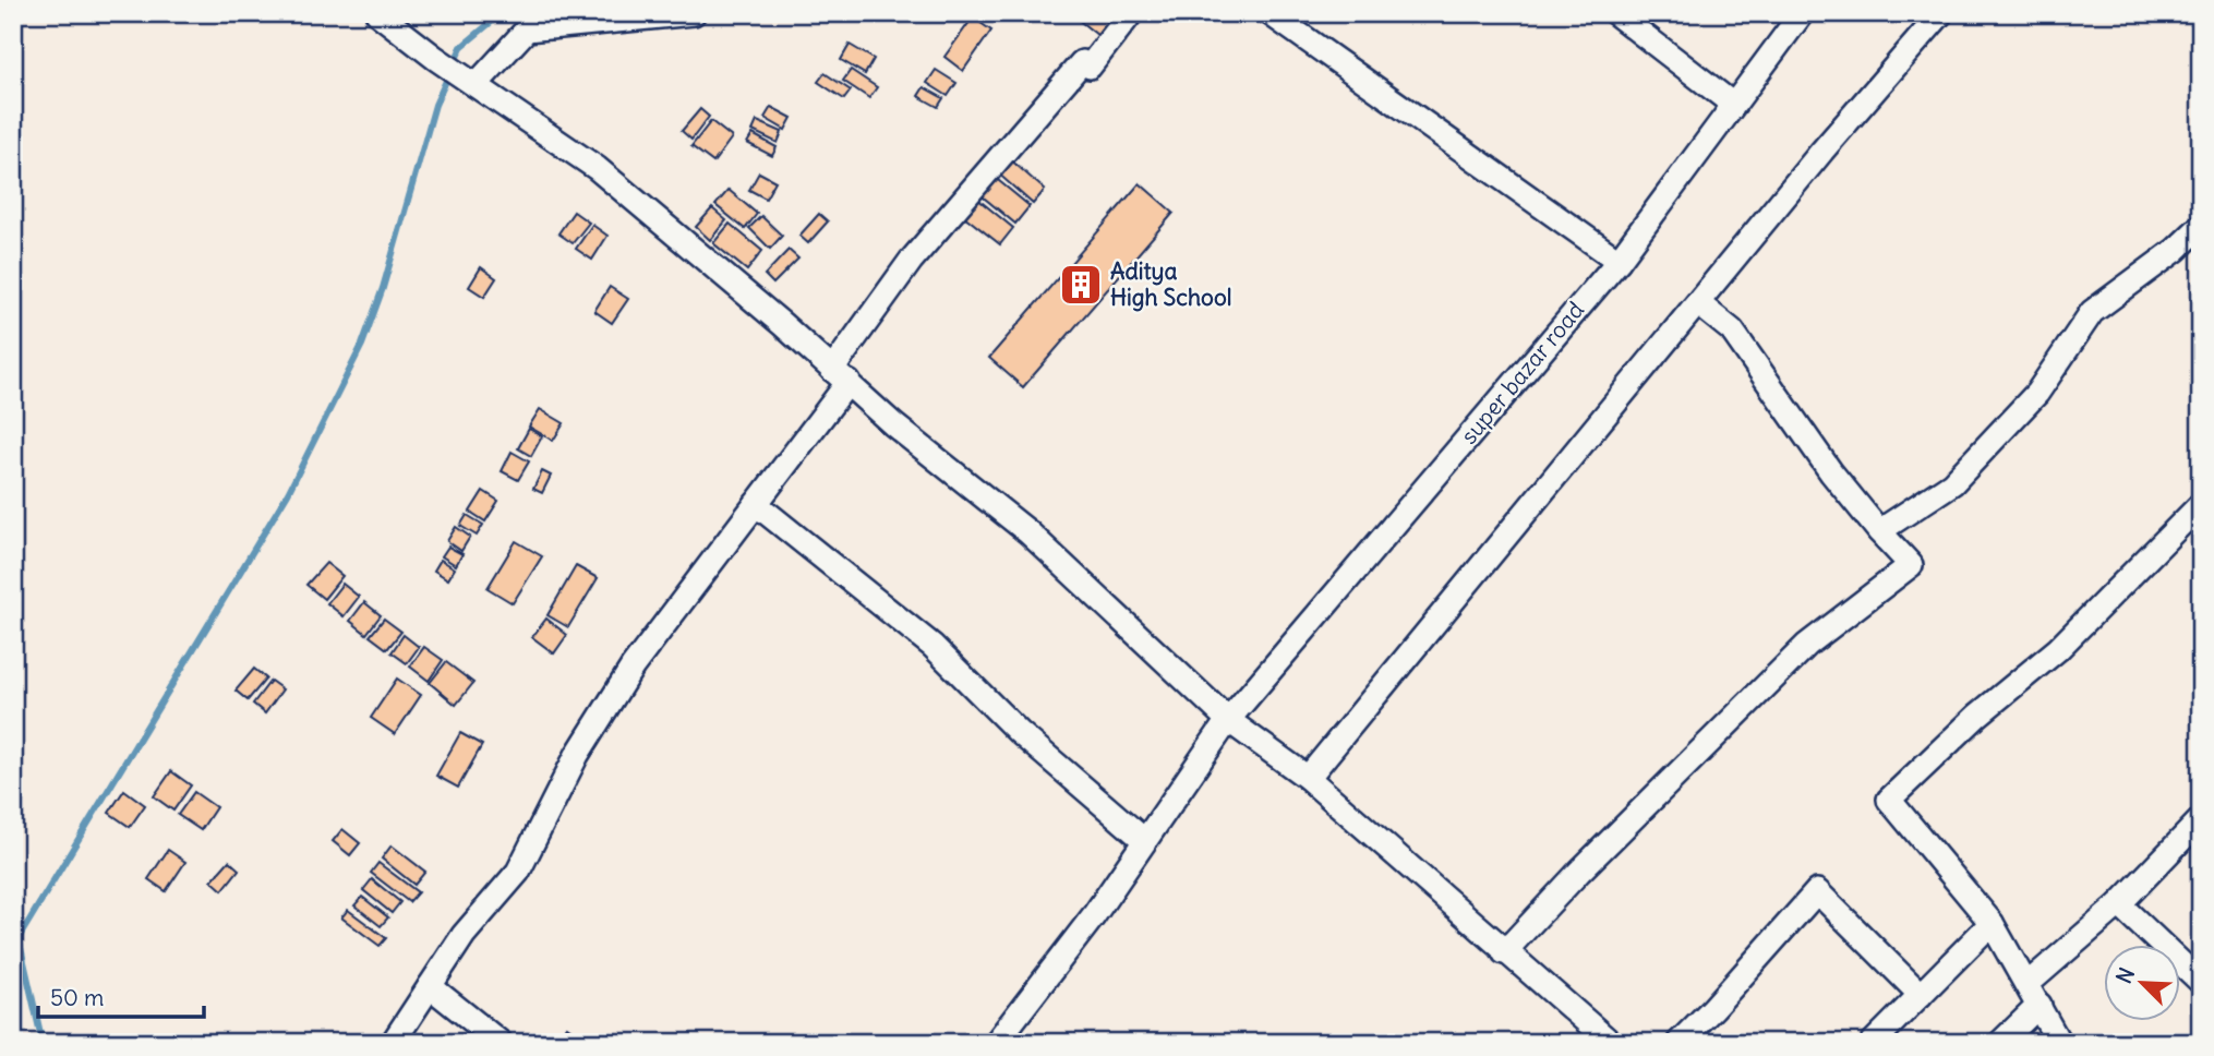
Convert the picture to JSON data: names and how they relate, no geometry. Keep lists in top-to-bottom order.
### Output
{
  "streets": {
    "street": ["super bazar road"]
  },
  "places": {
    "building": ["Aditya High School"]
  },
  "scale_bar": "50 m",
  "north": "top left"
}
